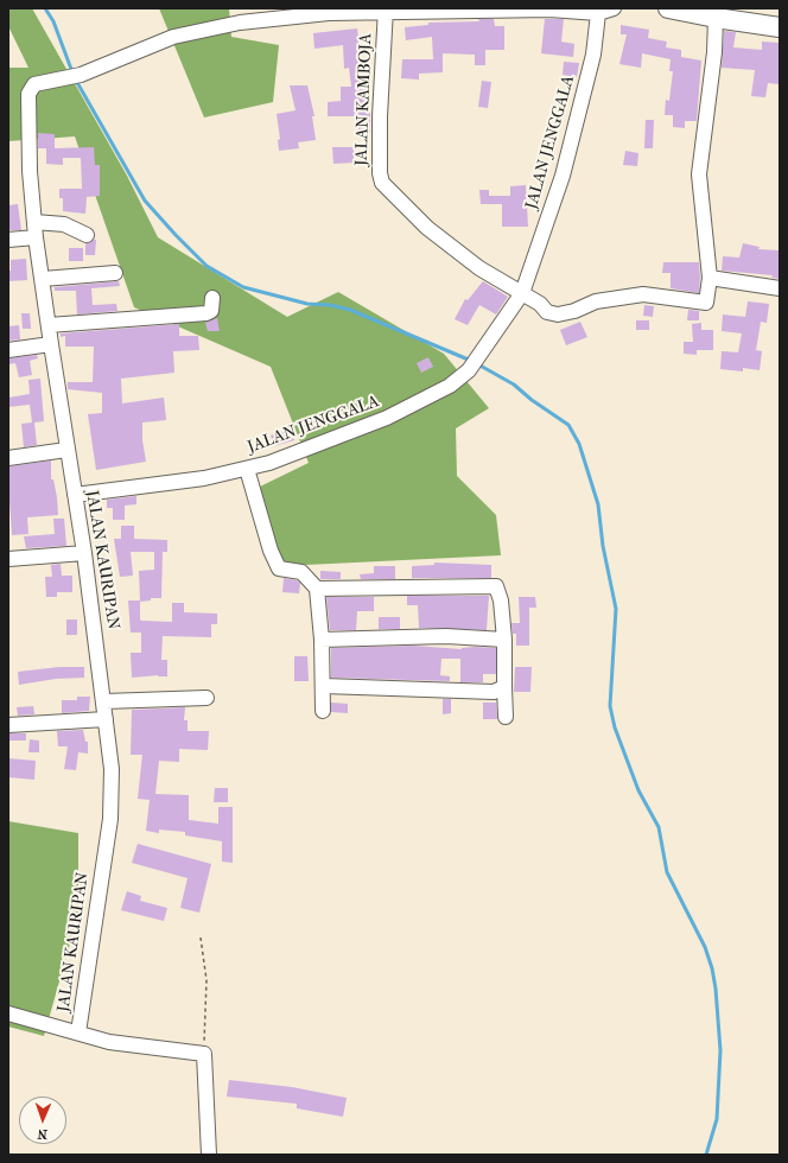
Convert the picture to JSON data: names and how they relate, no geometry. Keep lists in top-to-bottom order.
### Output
{
  "streets": {
    "street": ["JALAN KAMBOJA", "JALAN JENGGALA", "JALAN KAURIPAN"]
  },
  "crossings": [
    ["JALAN KAMBOJA", "JALAN JENGGALA"],
    ["JALAN KAMBOJA", "JALAN KAURIPAN"],
    ["JALAN JENGGALA", "JALAN KAURIPAN"]
  ],
  "north": "bottom"
}
